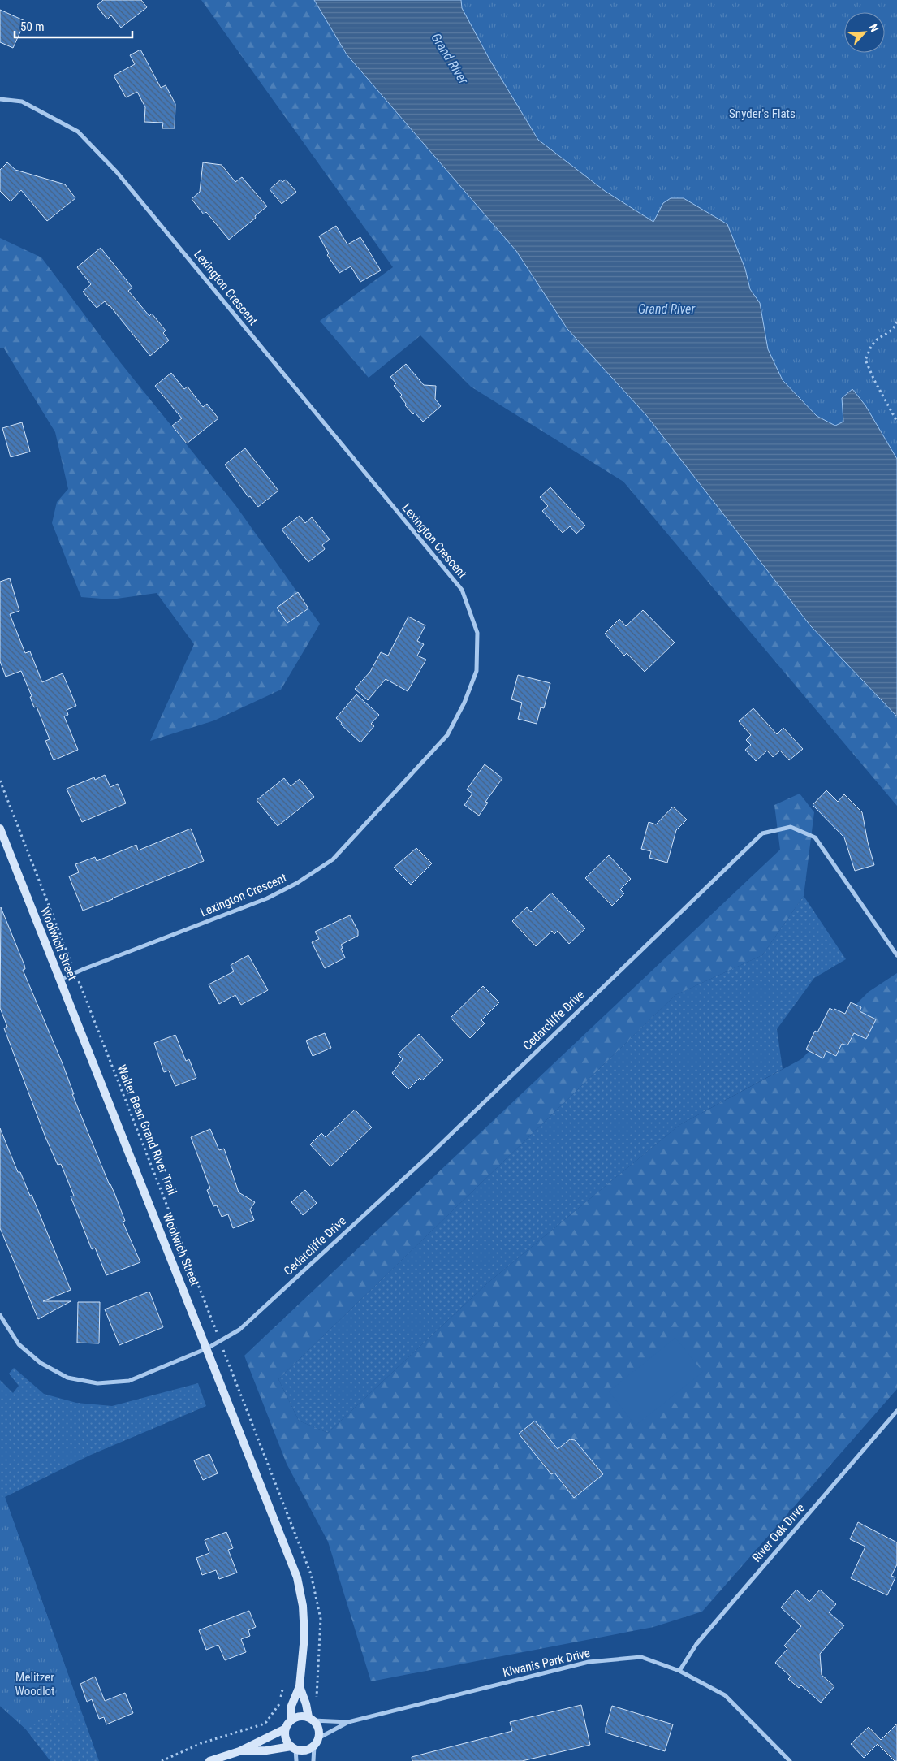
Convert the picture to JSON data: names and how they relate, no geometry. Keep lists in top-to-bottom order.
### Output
{
  "streets": {
    "street": [
      "Lexington Crescent",
      "Woolwich Street",
      "Cedarcliffe Drive",
      "River Oak Drive",
      "Kiwanis Park Drive"
    ],
    "path": ["Walter Bean Grand River Trail"]
  },
  "crossings": [
    ["Lexington Crescent", "Woolwich Street"],
    ["Woolwich Street", "Cedarcliffe Drive"],
    ["Woolwich Street", "Kiwanis Park Drive"],
    ["River Oak Drive", "Kiwanis Park Drive"]
  ],
  "water": ["Grand River"],
  "parks": ["Snyder's Flats", "Melitzer Woodlot"],
  "scale_bar": "50 m",
  "north": "top right"
}
